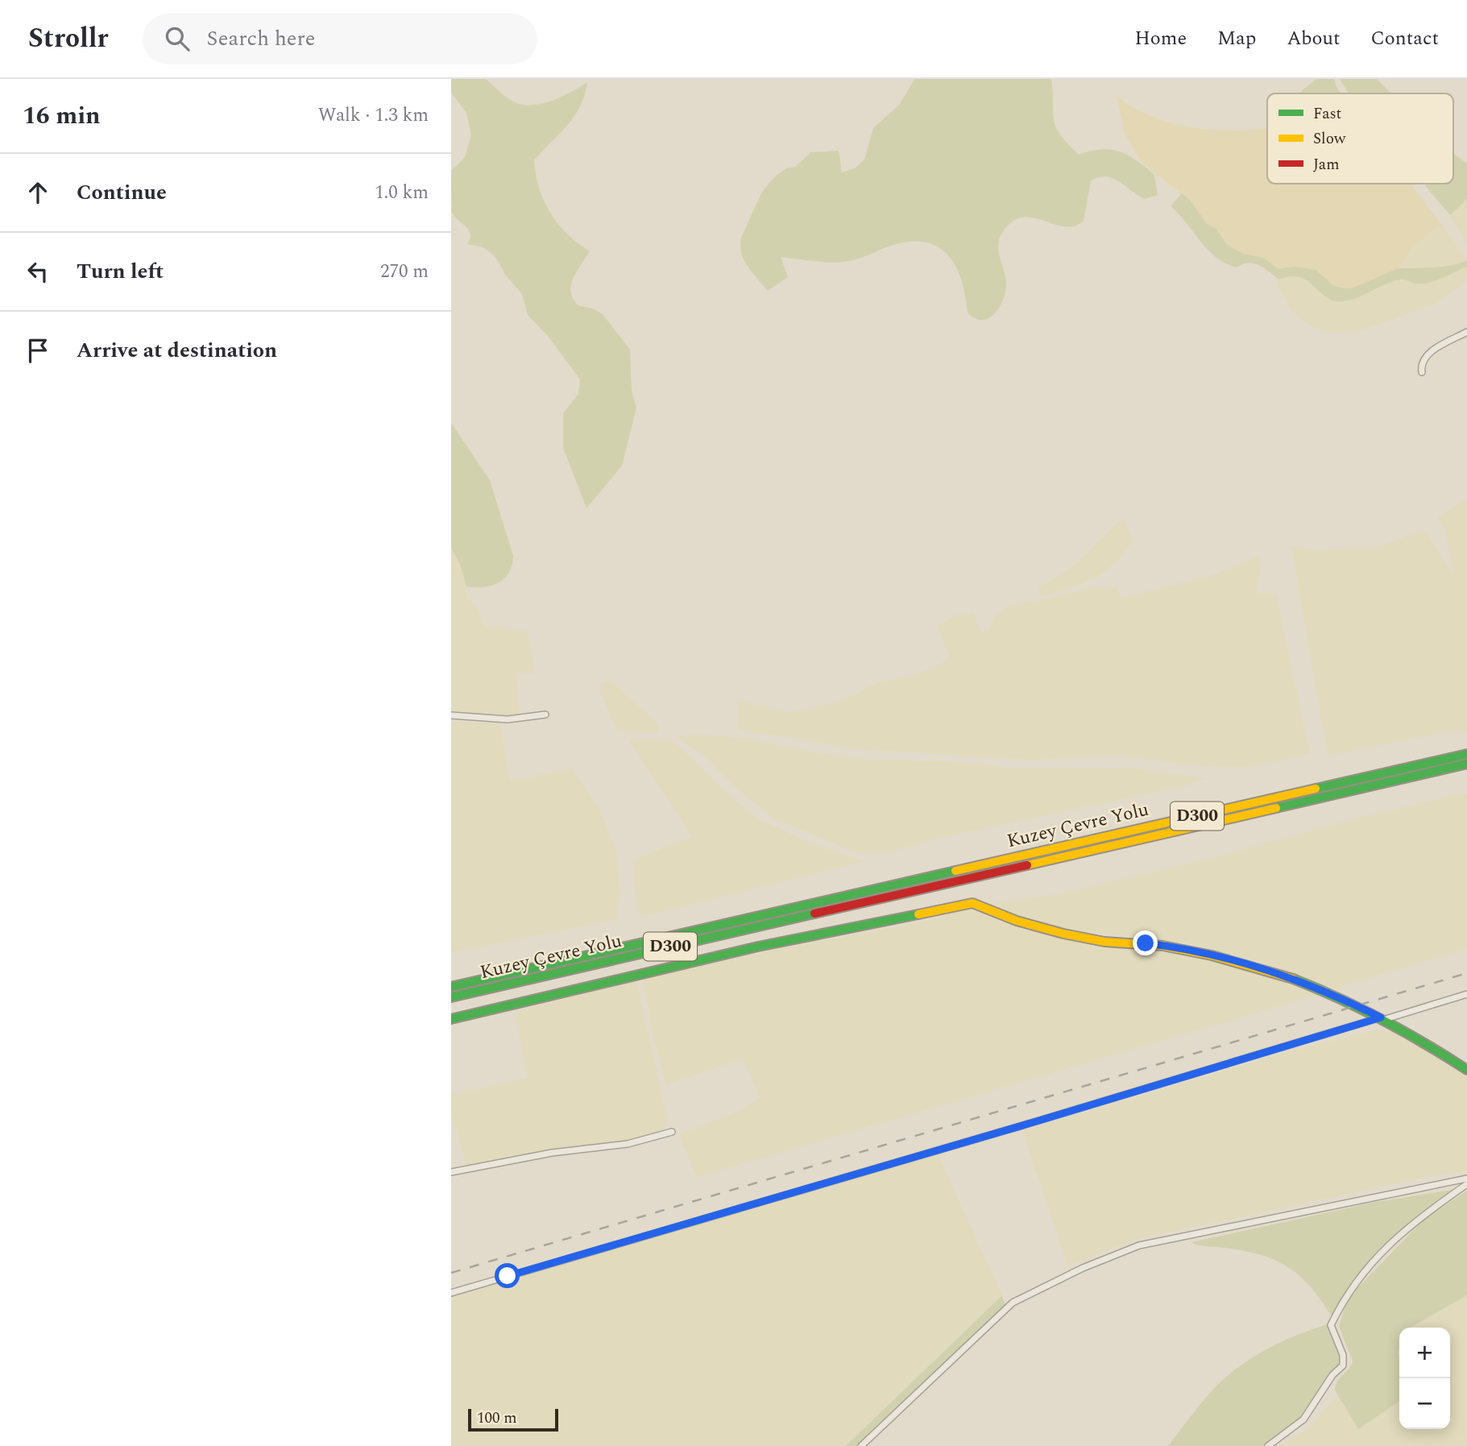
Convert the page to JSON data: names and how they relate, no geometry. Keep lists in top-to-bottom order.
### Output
{
  "streets": {
    "main road": ["D300", "Kuzey Çevre Yolu"]
  },
  "legend": ["Fast", "Slow", "Jam"],
  "scale_bar": "100 m",
  "page": {
    "header": "Strollr",
    "search": "Search here",
    "nav": [
      "Home",
      "Map",
      "About",
      "Contact"
    ],
    "heading": ["16 min", "Walk · 1.3 km"],
    "list": [
      ["Continue", "1.0 km"],
      ["Turn left", "270 m"],
      "Arrive at destination"
    ],
    "map_buttons": ["+", "−"],
    "scale": "100 m"
  }
}
